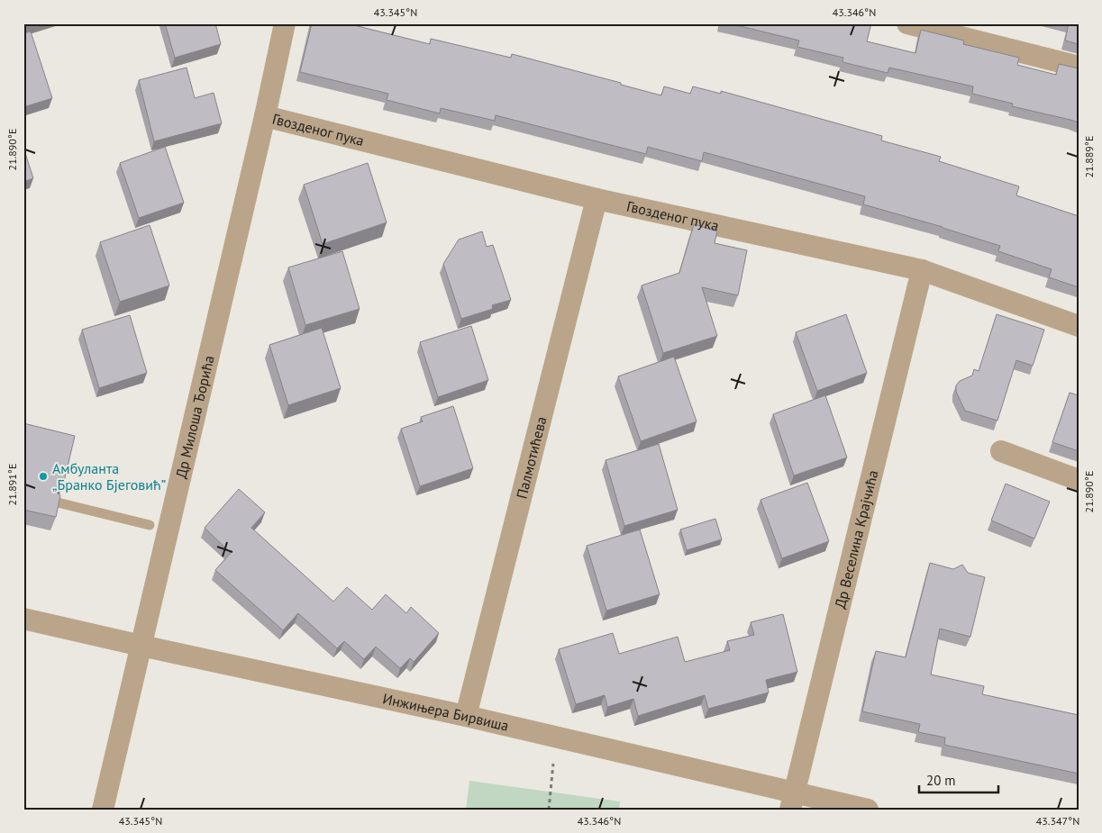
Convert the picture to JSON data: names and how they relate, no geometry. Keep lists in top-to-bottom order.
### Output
{
  "streets": {
    "street": [
      "Гвозденог пука",
      "Др Милоша Ђорића",
      "Палмотићева",
      "Др Веселина Крајчића",
      "Инжињера Бирвиша"
    ]
  },
  "crossings": [
    ["Гвозденог пука", "Др Милоша Ђорића"],
    ["Гвозденог пука", "Палмотићева"],
    ["Гвозденог пука", "Др Веселина Крајчића"],
    ["Др Милоша Ђорића", "Инжињера Бирвиша"],
    ["Палмотићева", "Инжињера Бирвиша"],
    ["Др Веселина Крајчића", "Инжињера Бирвиша"]
  ],
  "places": ["Амбуланта „Бранко Бјеговић”"],
  "scale_bar": "20 m",
  "coordinates": [
    "43.345°N",
    "43.346°N",
    "21.890°E",
    "21.889°E",
    "21.891°E",
    "43.347°N"
  ]
}
